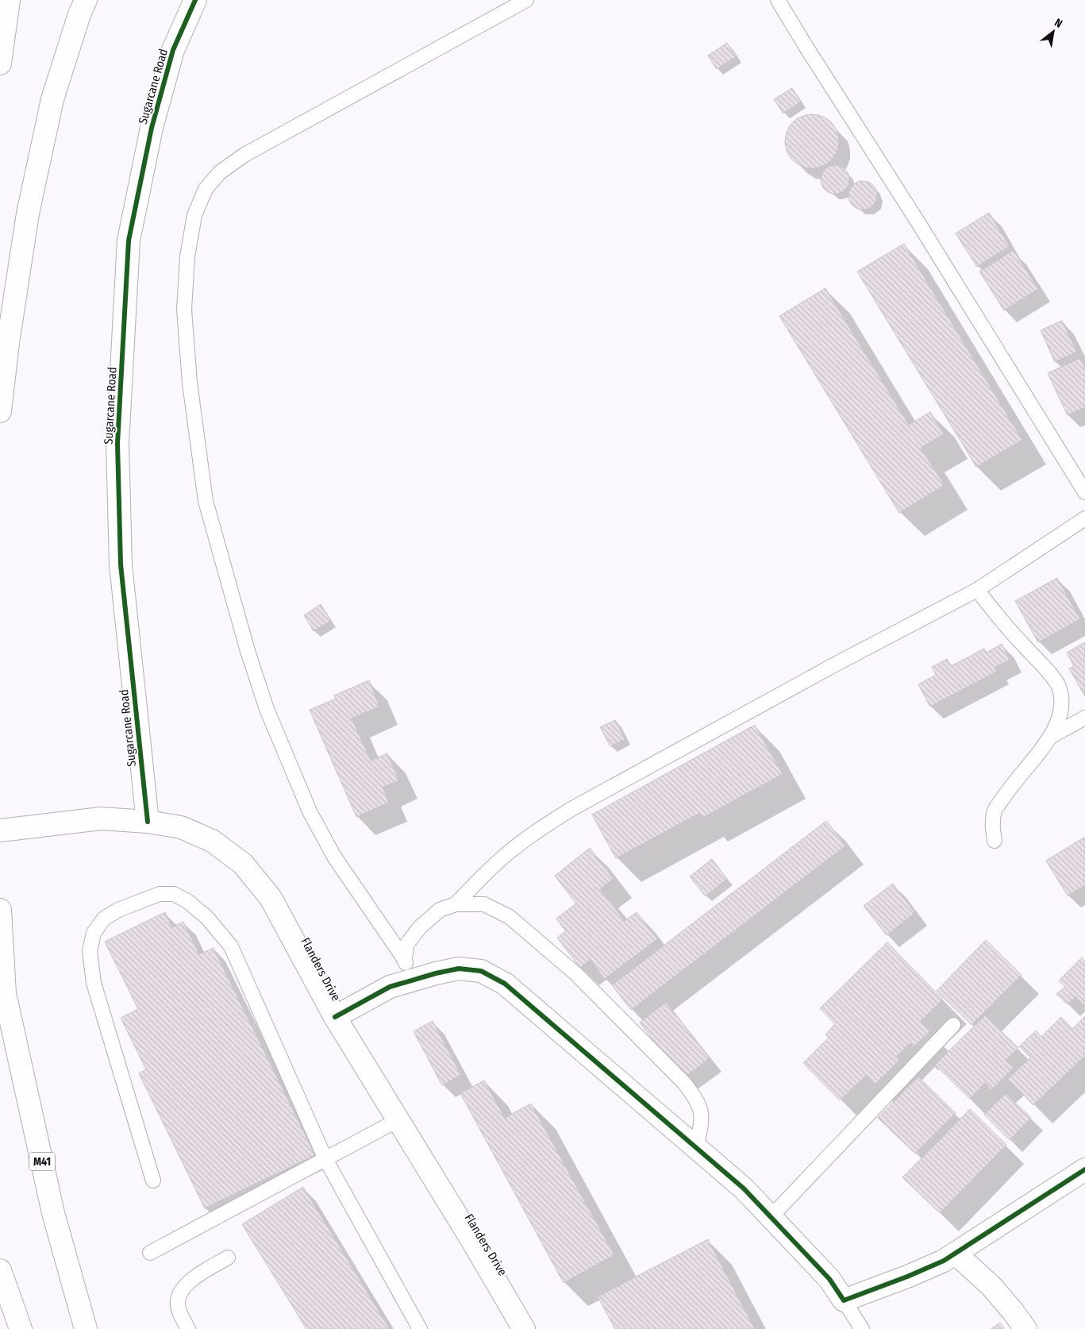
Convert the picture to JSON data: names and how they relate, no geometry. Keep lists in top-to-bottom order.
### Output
{
  "streets": {
    "main road": ["Sugarcane Road", "Flanders Drive", "M41"]
  },
  "crossings": [
    ["Sugarcane Road", "Flanders Drive"]
  ],
  "north": "top right"
}
